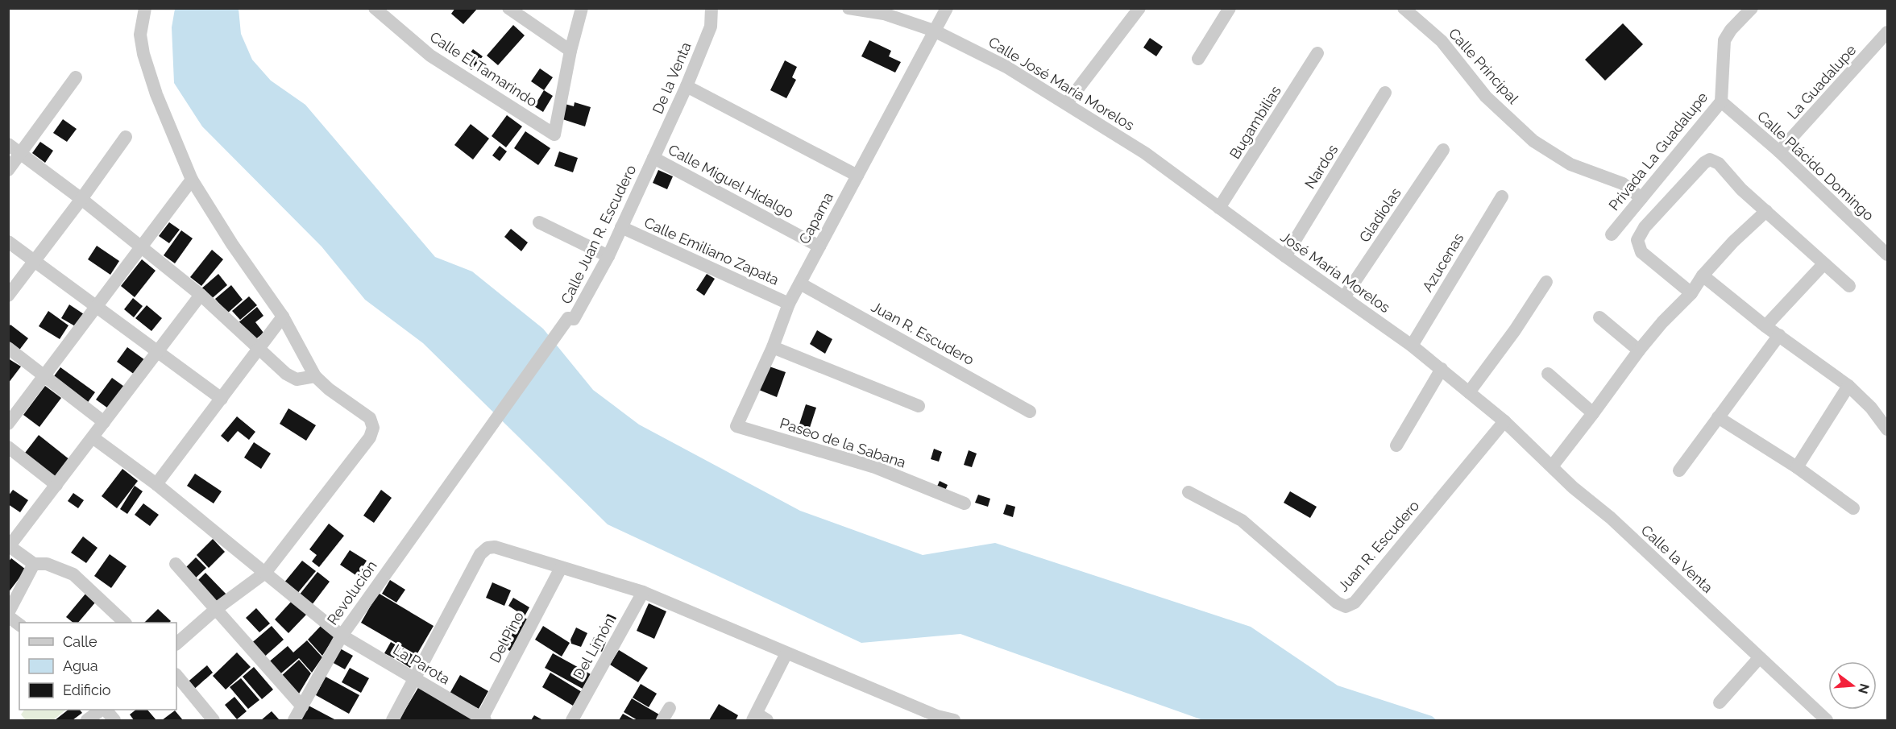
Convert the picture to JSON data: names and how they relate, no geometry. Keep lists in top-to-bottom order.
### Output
{
  "streets": {
    "street": [
      "Calle Principal",
      "Calle El Tamarindo",
      "De la Venta",
      "La Guadalupe",
      "Calle José María Morelos",
      "Bugambilias",
      "Privada La Guadalupe",
      "Calle Plácido Domingo",
      "Nardos",
      "Calle Miguel Hidalgo",
      "Gladiolas",
      "Capama",
      "Calle Juan R. Escudero",
      "Calle Emiliano Zapata",
      "Azucenas",
      "José María Morelos",
      "Juan R. Escudero",
      "Paseo de la Sabana",
      "Calle la Venta",
      "Revolución",
      "Del Pino",
      "Del Limón",
      "La Parota"
    ]
  },
  "crossings": [
    ["Calle Principal", "Privada La Guadalupe"],
    ["De la Venta", "Calle Miguel Hidalgo"],
    ["De la Venta", "Calle Juan R. Escudero"],
    ["La Guadalupe", "Calle Plácido Domingo"],
    ["Calle José María Morelos", "Capama"],
    ["Calle José María Morelos", "José María Morelos"],
    ["Bugambilias", "José María Morelos"],
    ["Privada La Guadalupe", "Calle Plácido Domingo"],
    ["Nardos", "José María Morelos"],
    ["Calle Miguel Hidalgo", "Capama"],
    ["Calle Miguel Hidalgo", "Calle Juan R. Escudero"],
    ["Gladiolas", "José María Morelos"],
    ["Capama", "Calle Emiliano Zapata"],
    ["Capama", "Juan R. Escudero"],
    ["Capama", "Paseo de la Sabana"],
    ["Calle Juan R. Escudero", "Calle Emiliano Zapata"],
    ["Calle Juan R. Escudero", "Revolución"],
    ["Azucenas", "José María Morelos"],
    ["José María Morelos", "Juan R. Escudero"],
    ["José María Morelos", "Calle la Venta"],
    ["Juan R. Escudero", "Calle la Venta"],
    ["Revolución", "La Parota"],
    ["Del Pino", "La Parota"]
  ],
  "legend": ["Calle", "Agua", "Edificio"],
  "north": "right"
}
